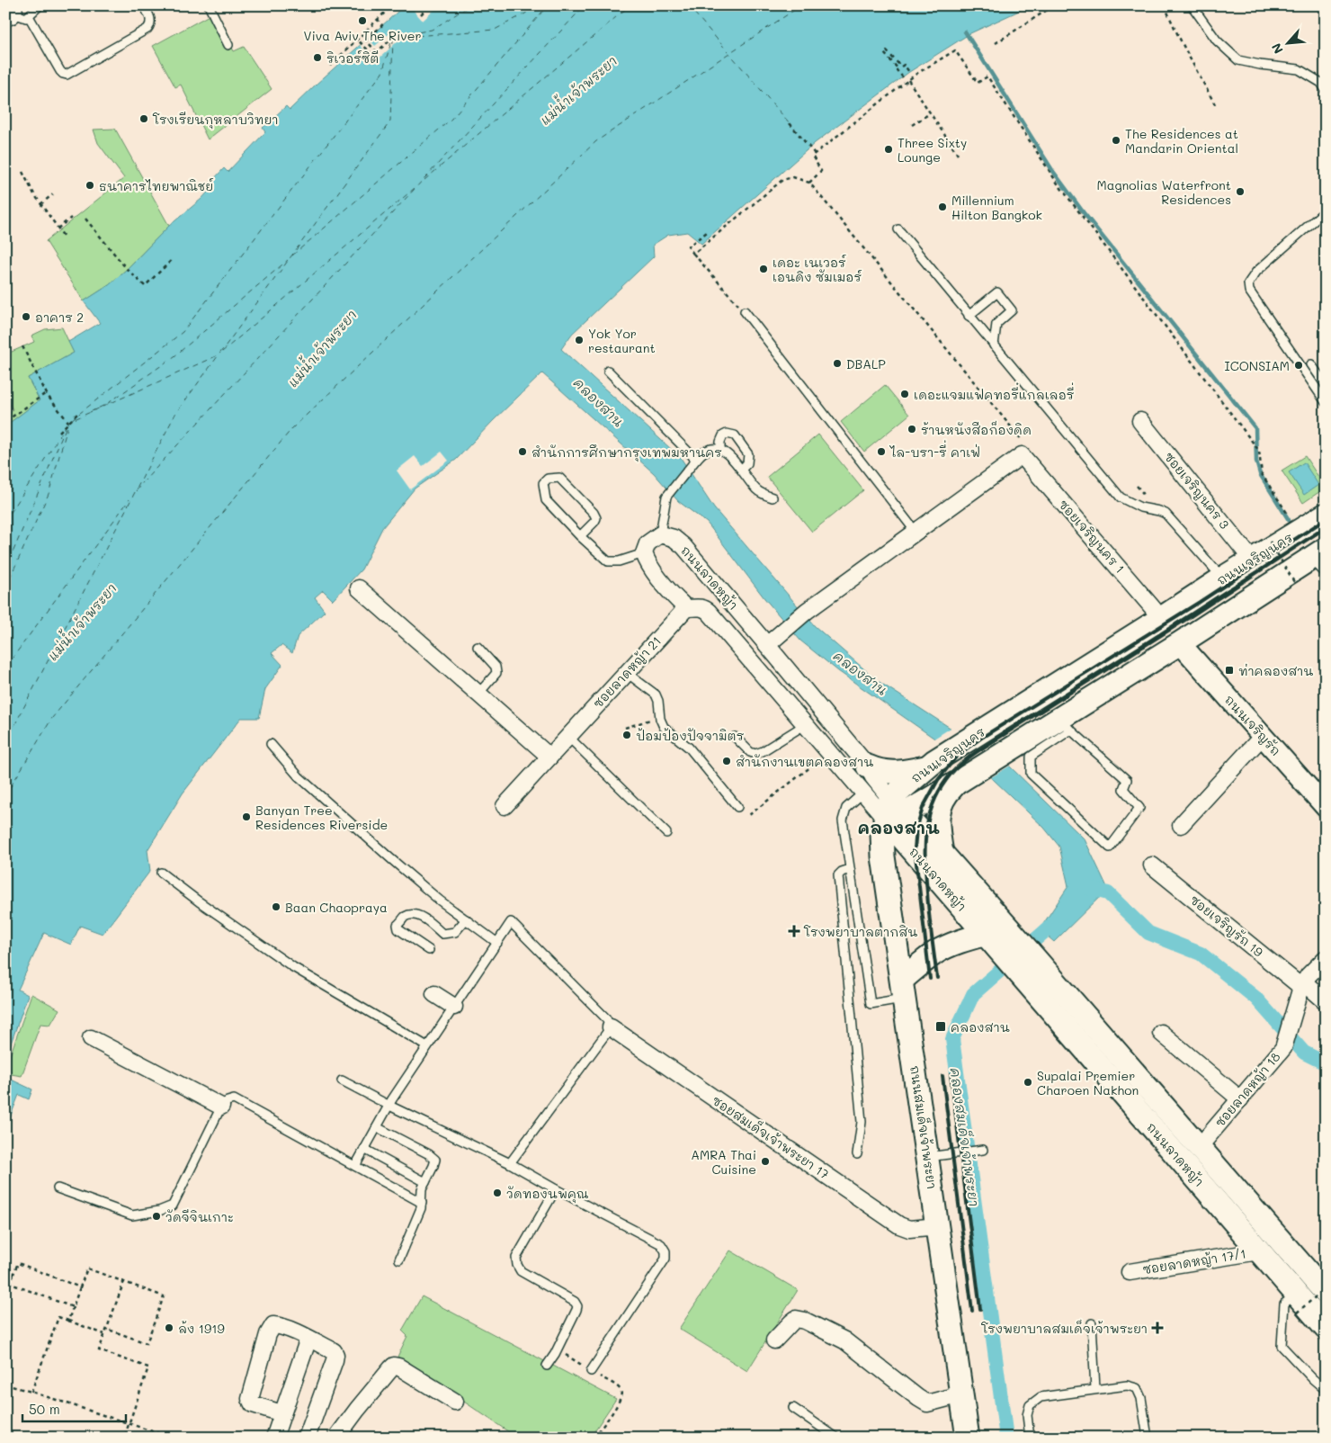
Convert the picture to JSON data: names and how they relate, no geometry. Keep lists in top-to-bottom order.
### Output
{
  "streets": {
    "main road": ["ถนนเจริญนคร", "ถนนลาดหญ้า", "ถนนสมเด็จเจ้าพระยา"],
    "street": [
      "ซอยเจริญนคร 3",
      "ซอยเจริญนคร 1",
      "ซอยลาดหญ้า 21",
      "ถนนเจริญรัถ",
      "ซอยเจริญรัถ 19",
      "ซอยลาดหญ้า 18",
      "ซอยสมเด็จเจ้าพระยา 17",
      "ซอยลาดหญ้า 17/1"
    ]
  },
  "crossings": [
    ["ซอยเจริญนคร 3", "ถนนเจริญนคร"],
    ["ซอยเจริญนคร 1", "ถนนเจริญนคร"],
    ["ถนนเจริญนคร", "ถนนลาดหญ้า"],
    ["ถนนเจริญนคร", "ถนนเจริญรัถ"],
    ["ถนนเจริญนคร", "ถนนสมเด็จเจ้าพระยา"],
    ["ถนนลาดหญ้า", "ซอยลาดหญ้า 21"],
    ["ถนนลาดหญ้า", "ซอยลาดหญ้า 18"],
    ["ถนนลาดหญ้า", "ถนนสมเด็จเจ้าพระยา"],
    ["ถนนลาดหญ้า", "ซอยลาดหญ้า 17/1"],
    ["ซอยเจริญรัถ 19", "ซอยลาดหญ้า 18"],
    ["ถนนสมเด็จเจ้าพระยา", "ซอยสมเด็จเจ้าพระยา 17"]
  ],
  "districts": ["คลองสาน"],
  "water": ["แม่น้ำเจ้าพระยา", "คลองสาน", "คลองสมเด็จเจ้าพระยา"],
  "places": {
    "other": [
      "Viva Aviv The River",
      "ริเวอร์ซิตี",
      "โรงเรียนกุหลาบวิทยา",
      "The Residences at Mandarin Oriental",
      "Three Sixty Lounge",
      "ธนาคารไทยพาณิชย์",
      "Magnolias Waterfront Residences",
      "Millennium Hilton Bangkok",
      "เดอะ เนเวอร์ เอนดิง ซัมเมอร์",
      "อาคาร 2",
      "Yok Yor restaurant",
      "DBALP",
      "ICONSIAM",
      "เดอะแจมแฟคทอรี่แกลเลอรี่",
      "ร้านหนังสือก็องดิด",
      "สำนักการศึกษากรุงเทพมหานคร",
      "ไล-บรา-รี่ คาเฟ่",
      "ป้อมป้องปัจจามิตร",
      "สำนักงานเขตคลองสาน",
      "Banyan Tree Residences Riverside",
      "Baan Chaopraya",
      "Supalai Premier Charoen Nakhon",
      "AMRA Thai Cuisine",
      "วัดทองนพคุณ",
      "วัดจีจินเกาะ",
      "ล้ง 1919"
    ],
    "transit": ["ท่าคลองสาน", "คลองสาน"],
    "health": ["โรงพยาบาลตากสิน", "โรงพยาบาลสมเด็จเจ้าพระยา"]
  },
  "scale_bar": "50 m",
  "north": "bottom left"
}
